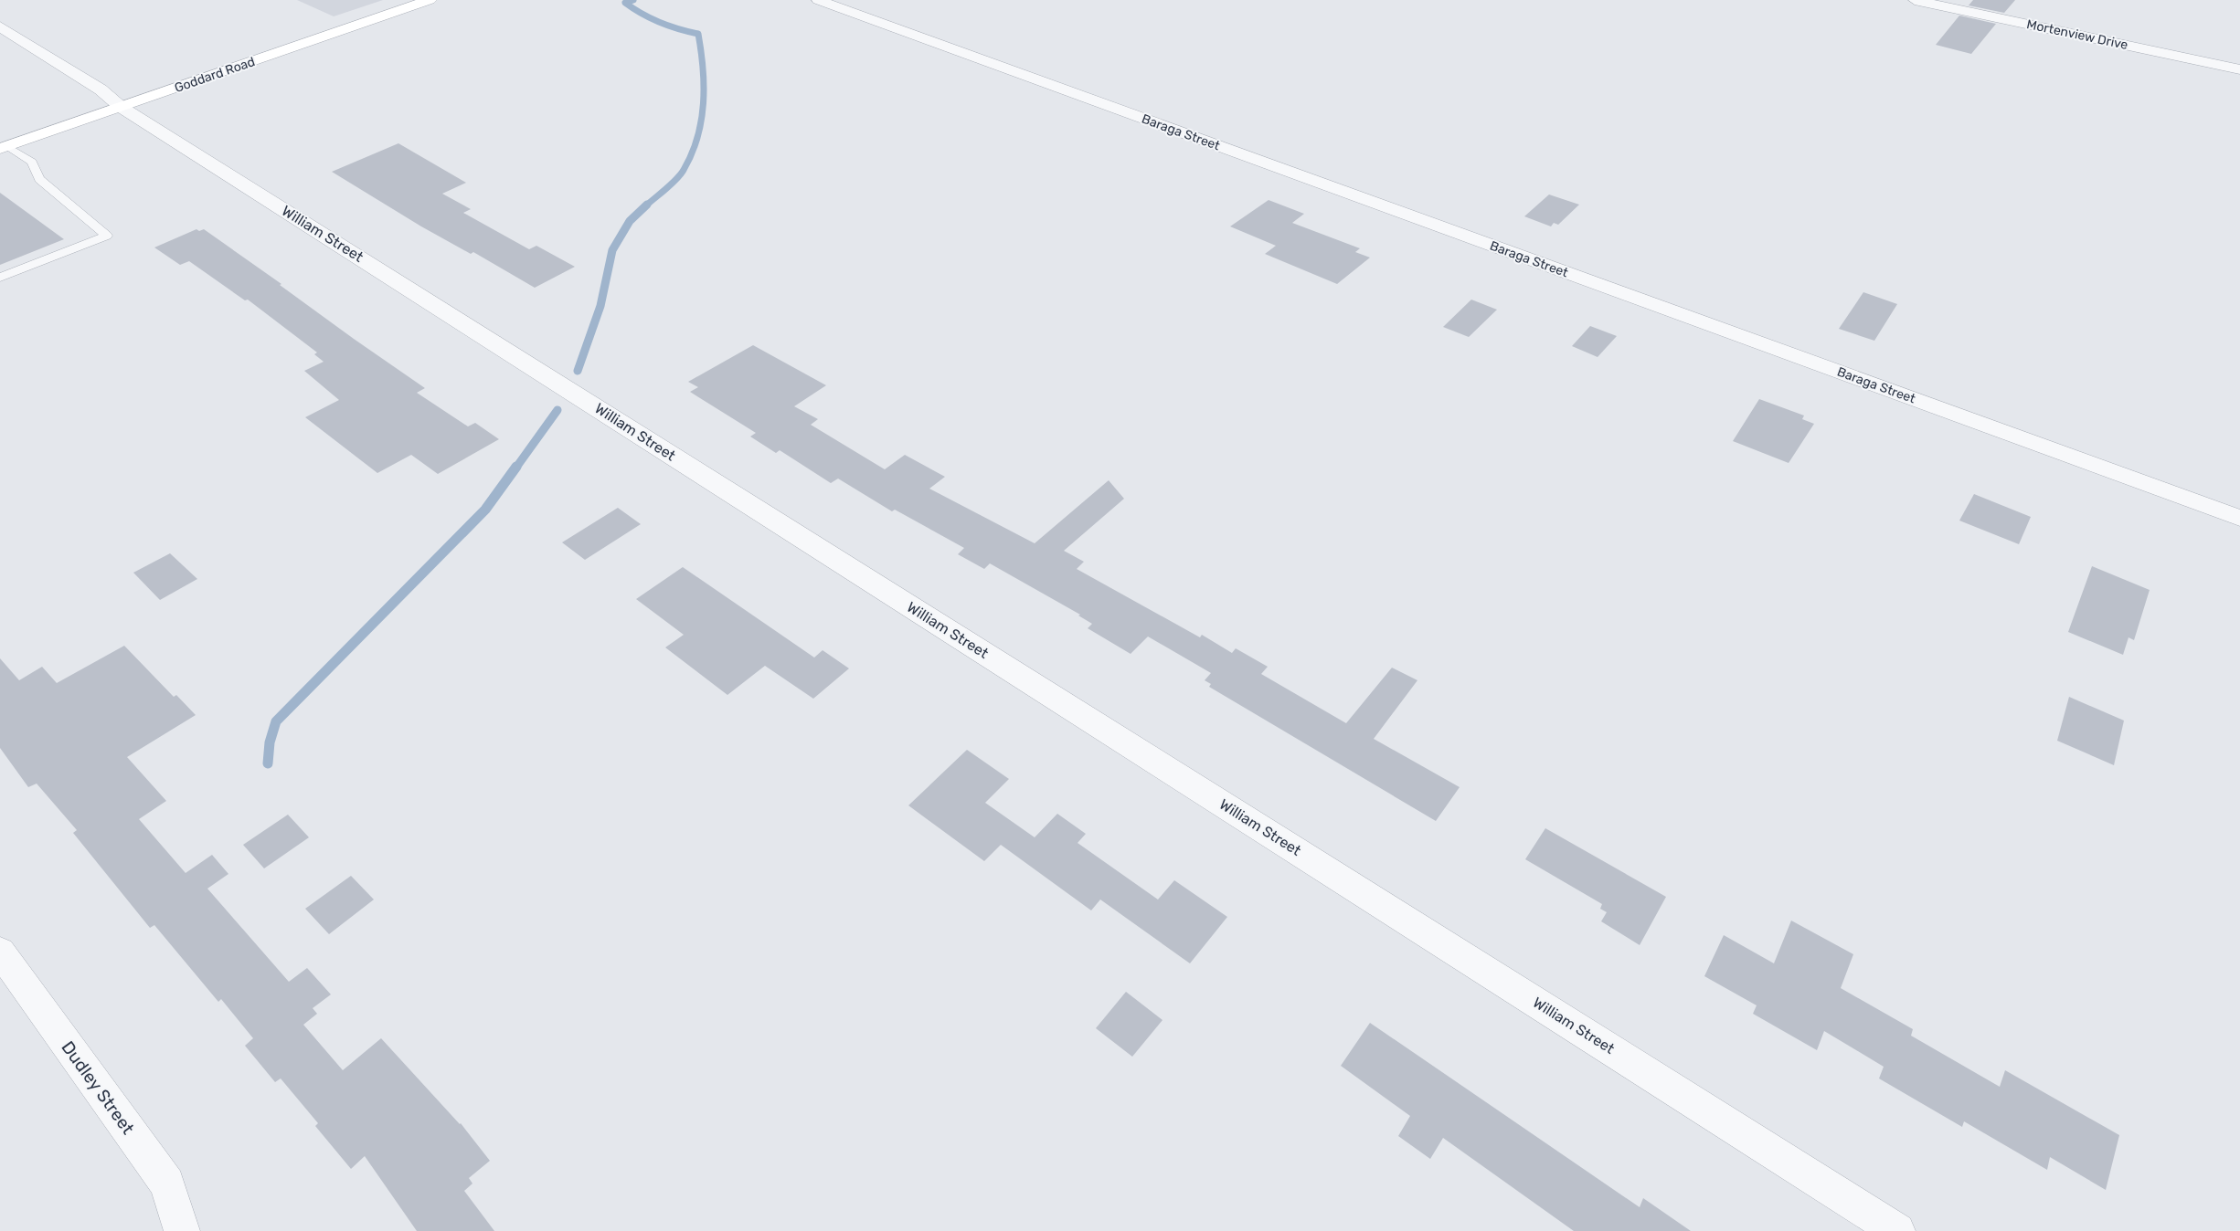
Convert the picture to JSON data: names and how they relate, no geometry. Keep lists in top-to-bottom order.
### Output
{
  "streets": {
    "main road": ["Goddard Road"],
    "street": [
      "Mortenview Drive",
      "Baraga Street",
      "William Street",
      "Dudley Street"
    ]
  },
  "crossings": [
    ["Goddard Road", "William Street"]
  ]
}
